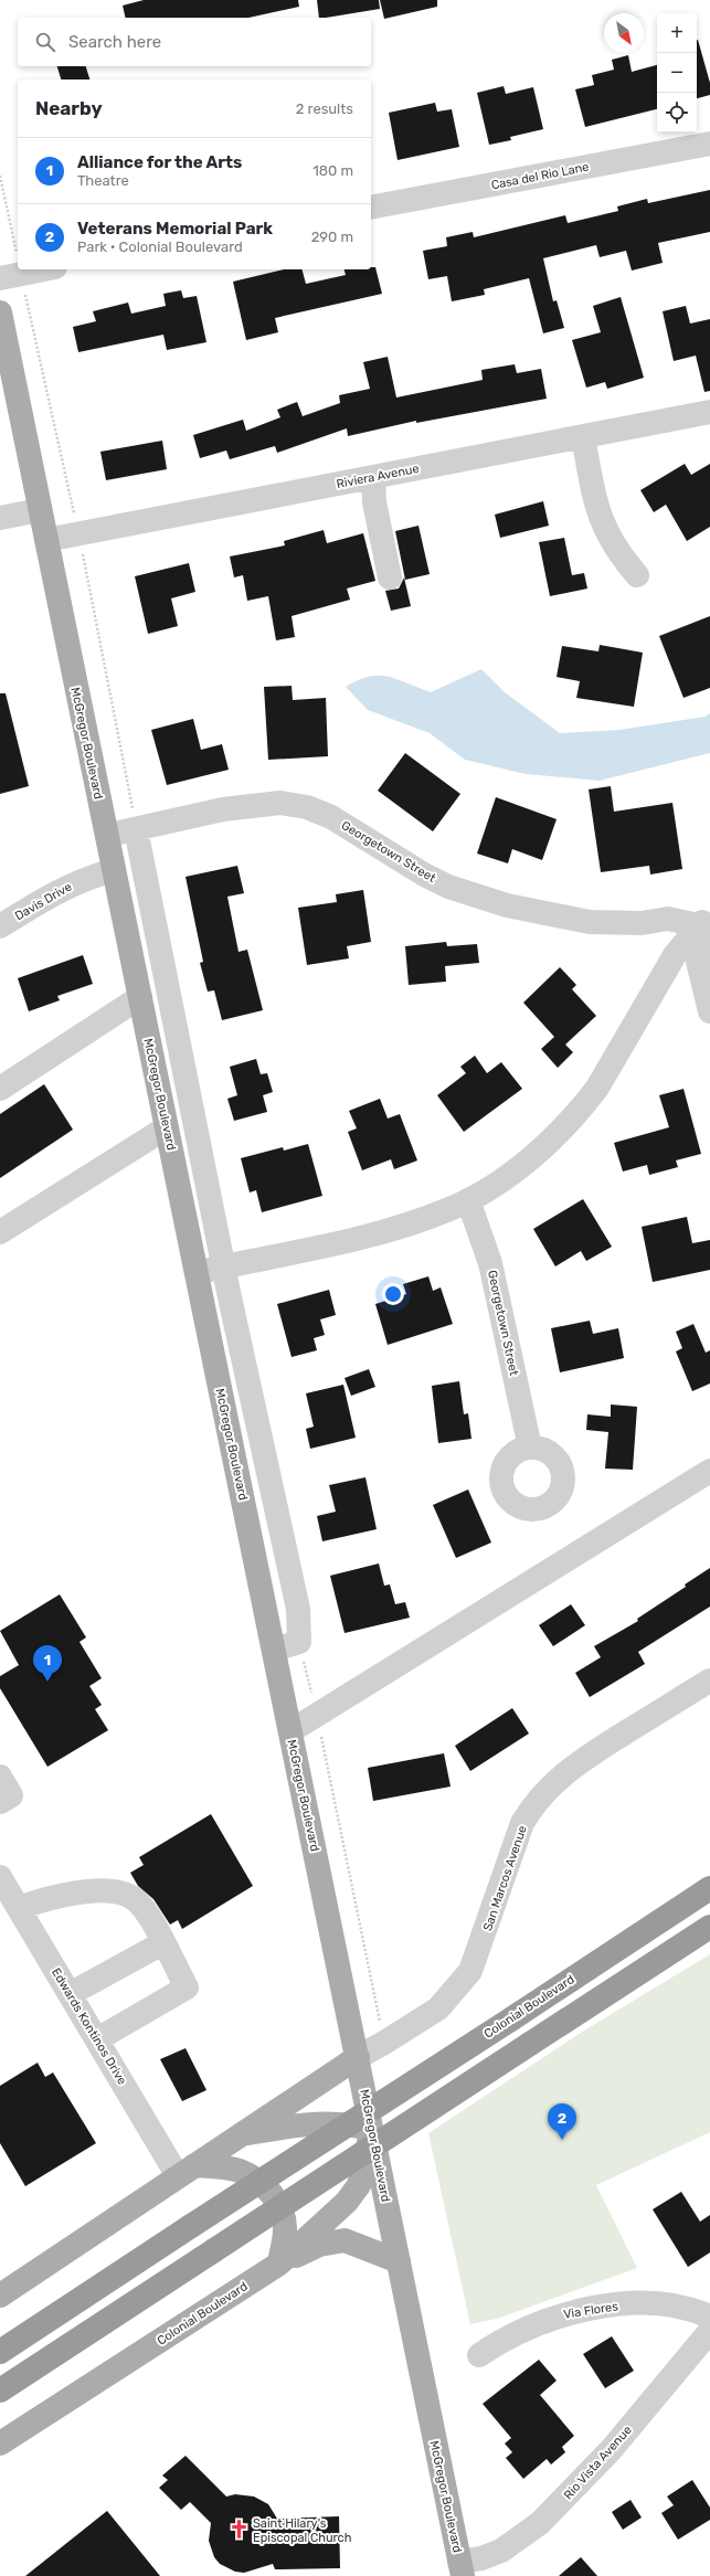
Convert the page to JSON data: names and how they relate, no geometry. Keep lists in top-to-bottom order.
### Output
{
  "streets": {
    "highway": ["Colonial Boulevard"],
    "main road": ["McGregor Boulevard"],
    "street": [
      "Casa del Rio Lane",
      "Riviera Avenue",
      "Georgetown Street",
      "Davis Drive",
      "San Marcos Avenue",
      "Edwards Kontinos Drive",
      "Via Flores",
      "Rio Vista Avenue"
    ]
  },
  "crossings": [
    ["Riviera Avenue", "McGregor Boulevard"],
    ["McGregor Boulevard", "Georgetown Street"],
    ["McGregor Boulevard", "Davis Drive"],
    ["McGregor Boulevard", "San Marcos Avenue"],
    ["McGregor Boulevard", "Colonial Boulevard"],
    ["McGregor Boulevard", "Rio Vista Avenue"]
  ],
  "places": {
    "church": ["Saint Hilary's Episcopal Church"]
  },
  "north": "bottom right",
  "page": {
    "map_buttons": ["+", "−"],
    "search": "Search here",
    "heading": ["Nearby", "2 results"],
    "list": [
      {
        "mark": "1",
        "name": "Alliance for the Arts",
        "note": "Theatre",
        "value": "180 m"
      },
      {
        "mark": "2",
        "name": "Veterans Memorial Park",
        "note": "Park · Colonial Boulevard",
        "value": "290 m"
      }
    ],
    "pins": ["1", "2"]
  }
}
